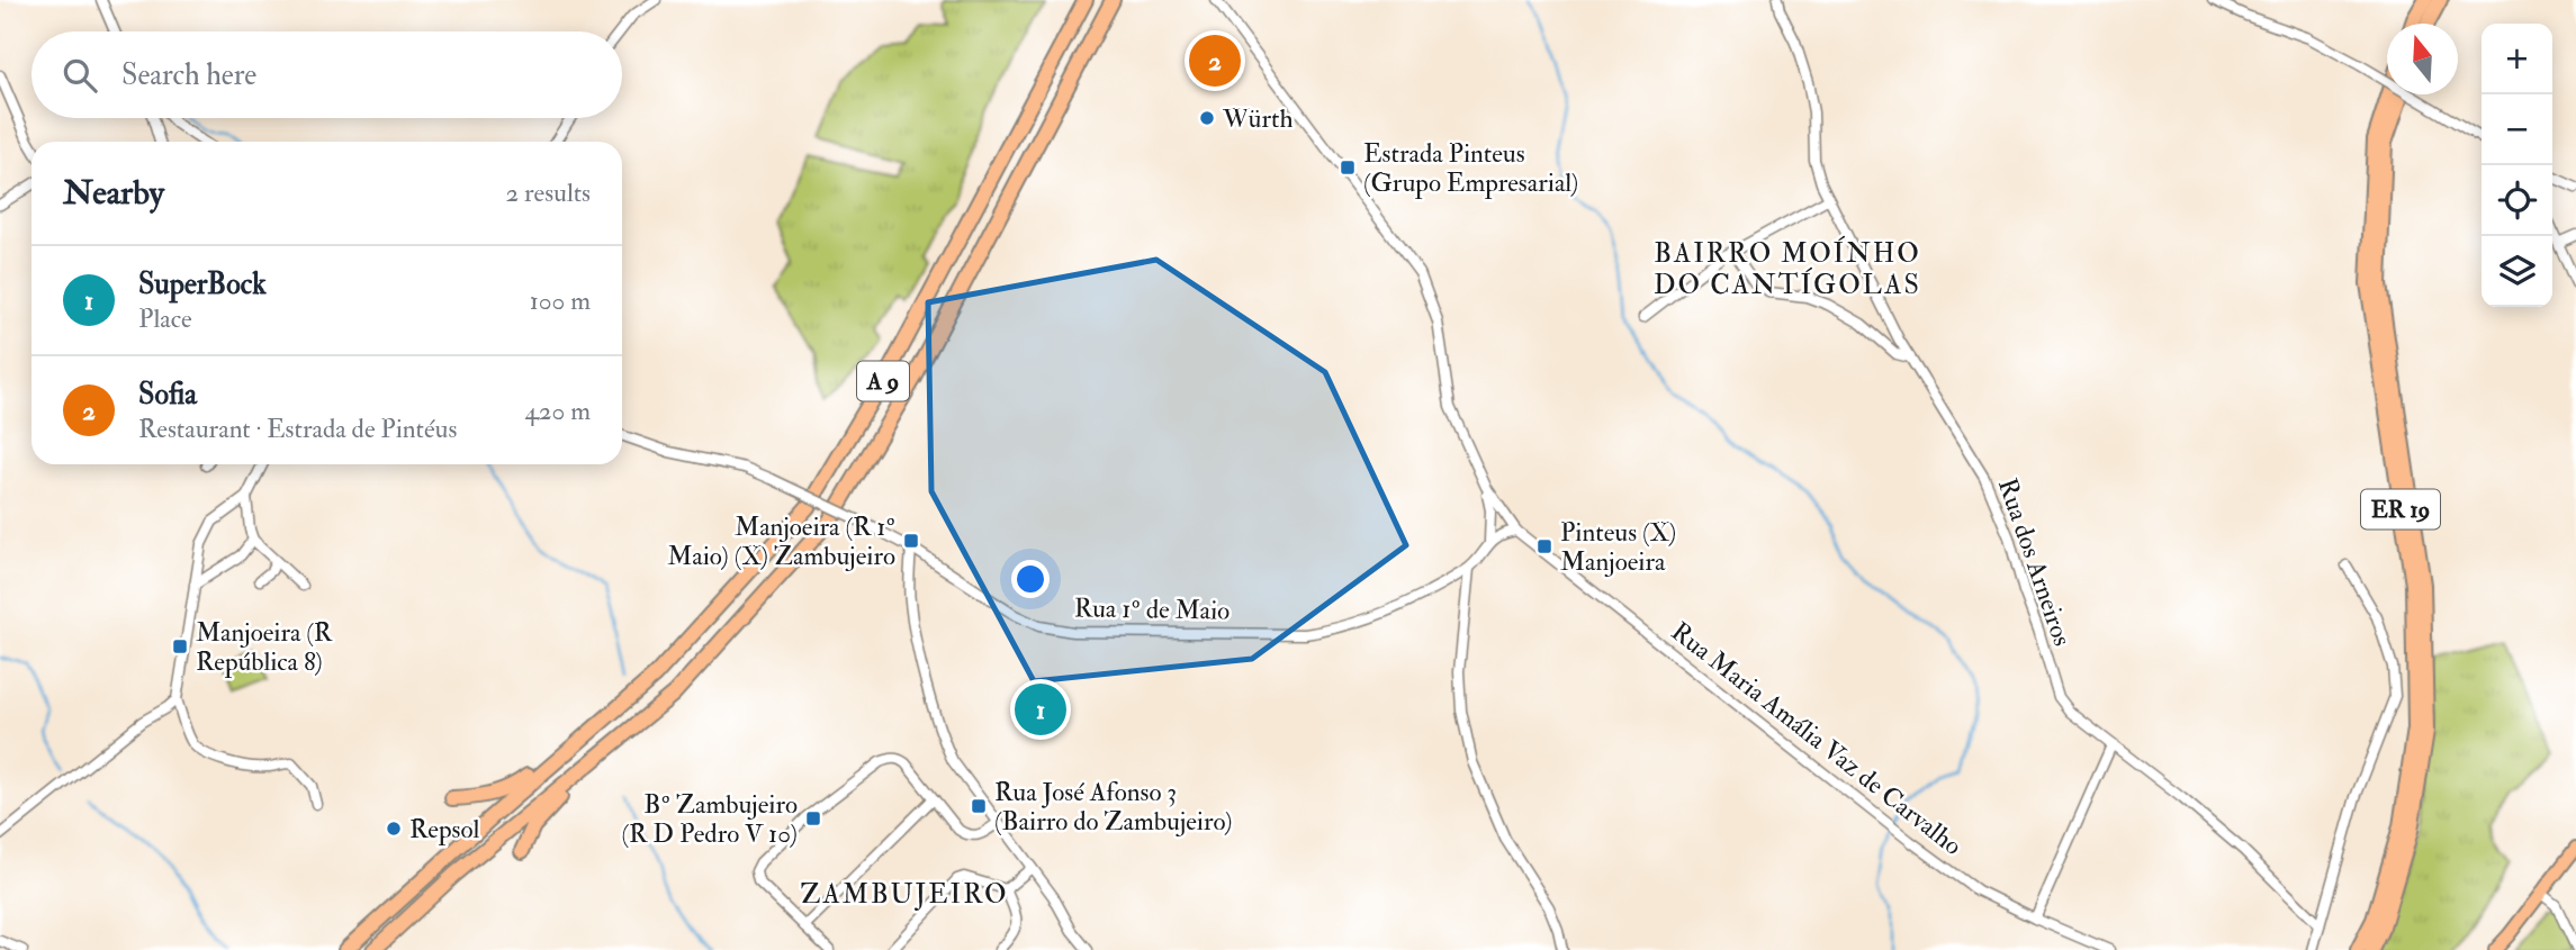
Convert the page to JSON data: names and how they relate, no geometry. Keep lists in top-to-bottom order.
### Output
{
  "streets": {
    "highway": ["A 9", "ER 19"],
    "street": ["Rua dos Arneiros", "Rua 1º de Maio", "Rua Maria Amália Vaz de Carvalho"]
  },
  "districts": ["BAIRRO MOÍNHO DO CANTÍGOLAS", "ZAMBUJEIRO"],
  "places": {
    "other": ["Würth", "Repsol"],
    "transit": [
      "Estrada Pinteus (Grupo Empresarial)",
      "Manjoeira (R 1º Maio) (X) Zambujeiro",
      "Pinteus (X) Manjoeira",
      "Manjoeira (R República 8)",
      "Rua José Afonso 3 (Bairro do Zambujeiro)",
      "Bº Zambujeiro (R D Pedro V 10)"
    ]
  },
  "north": "top",
  "page": {
    "map_buttons": ["+", "−"],
    "pins": ["2", "1"],
    "search": "Search here",
    "heading": ["Nearby", "2 results"],
    "list": [
      {
        "mark": "1",
        "name": "SuperBock",
        "note": "Place",
        "value": "100 m"
      },
      {
        "mark": "2",
        "name": "Sofia",
        "note": "Restaurant · Estrada de Pintéus",
        "value": "420 m"
      }
    ]
  }
}
